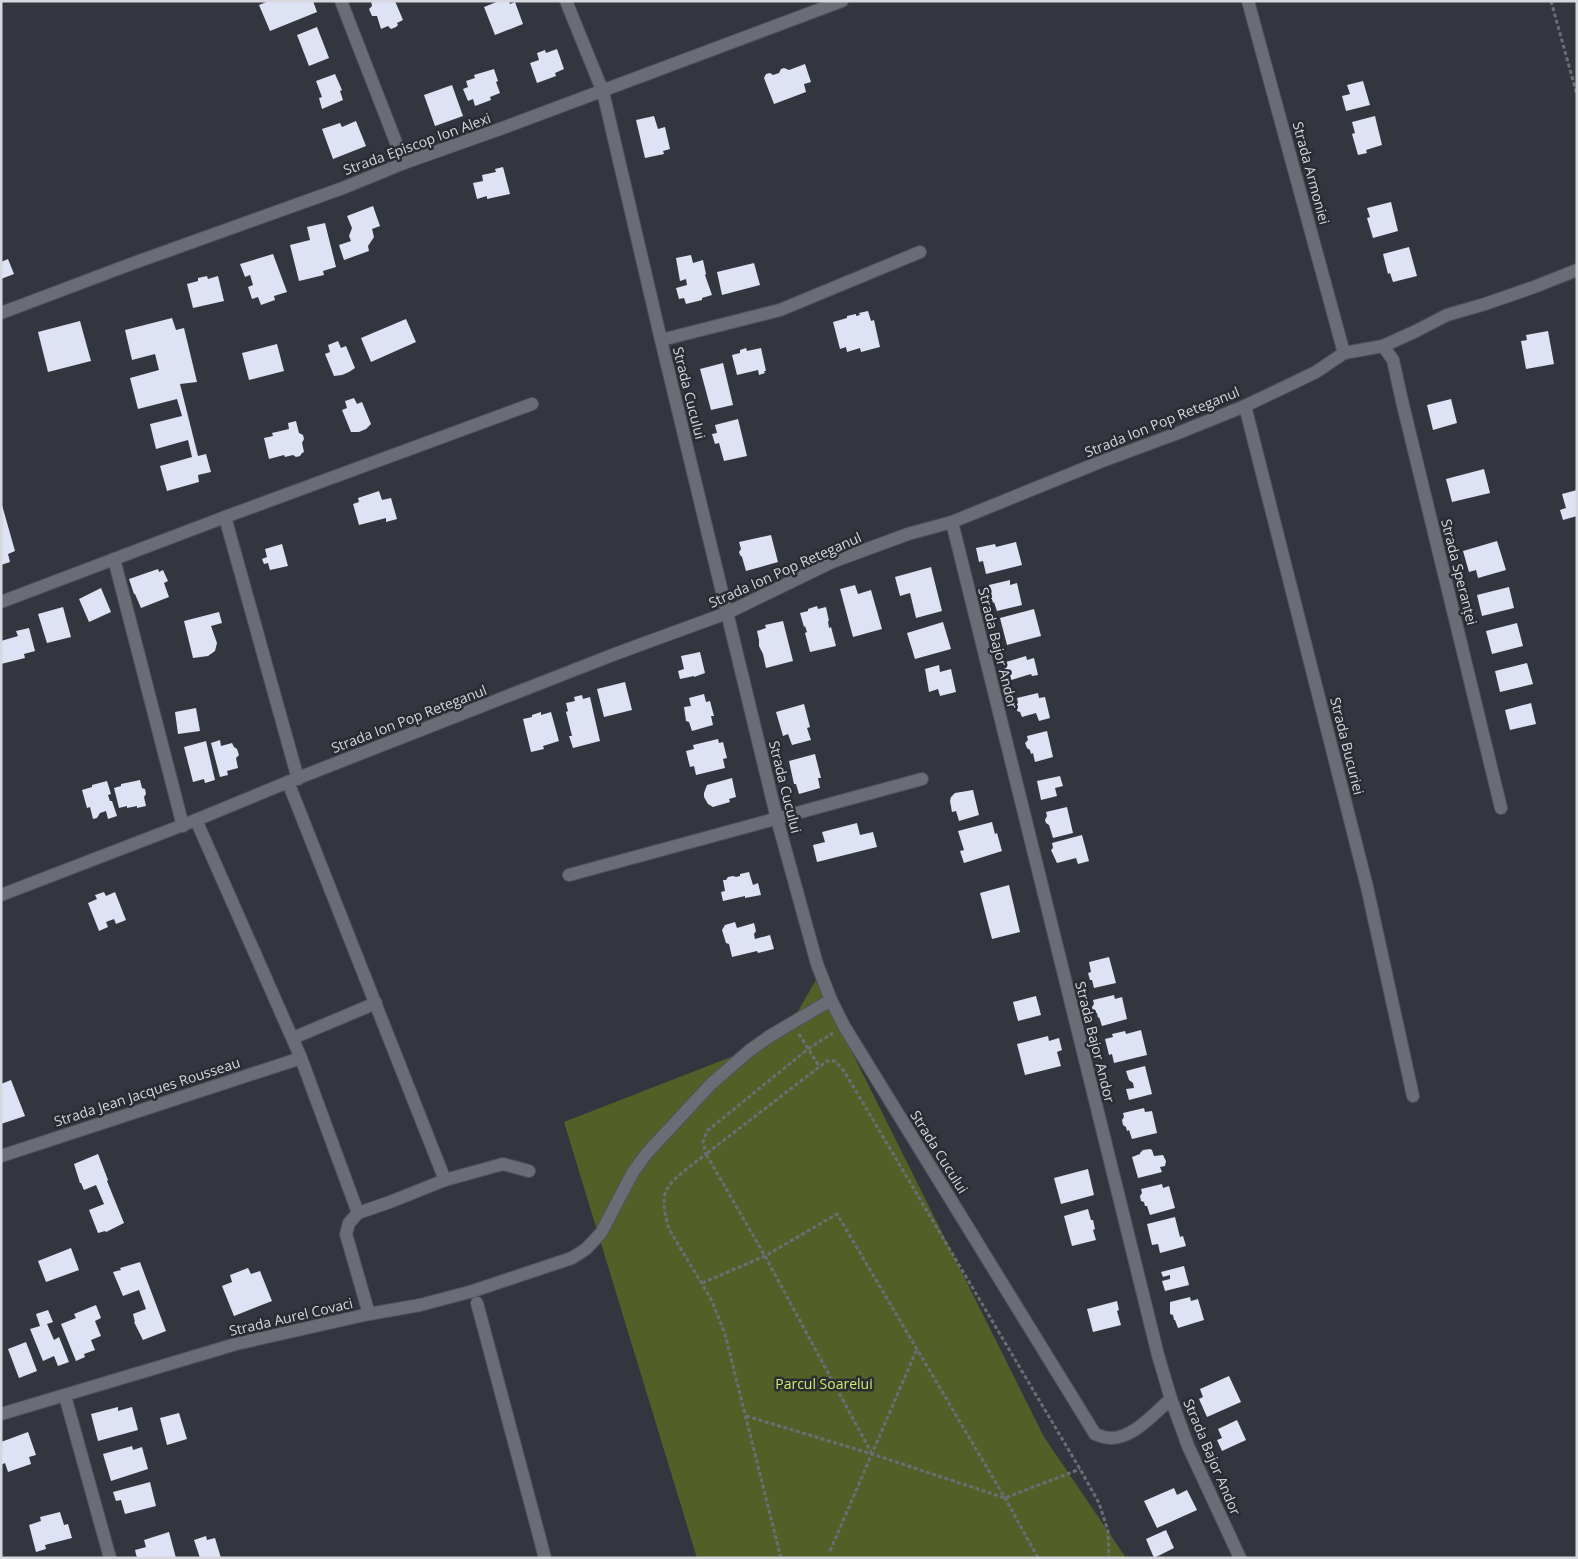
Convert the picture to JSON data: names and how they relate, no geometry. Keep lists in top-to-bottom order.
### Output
{
  "streets": {
    "street": [
      "Strada Episcop Ion Alexi",
      "Strada Armoniei",
      "Strada Cucului",
      "Strada Ion Pop Reteganul",
      "Strada Speranței",
      "Strada Bajor Andor",
      "Strada Bucuriei",
      "Strada Jean Jacques Rousseau",
      "Strada Aurel Covaci"
    ]
  },
  "crossings": [
    ["Strada Episcop Ion Alexi", "Strada Cucului"],
    ["Strada Armoniei", "Strada Ion Pop Reteganul"],
    ["Strada Cucului", "Strada Ion Pop Reteganul"],
    ["Strada Cucului", "Strada Bajor Andor"],
    ["Strada Ion Pop Reteganul", "Strada Speranței"],
    ["Strada Ion Pop Reteganul", "Strada Bajor Andor"],
    ["Strada Ion Pop Reteganul", "Strada Bucuriei"]
  ],
  "parks": ["Parcul Soarelui"]
}
